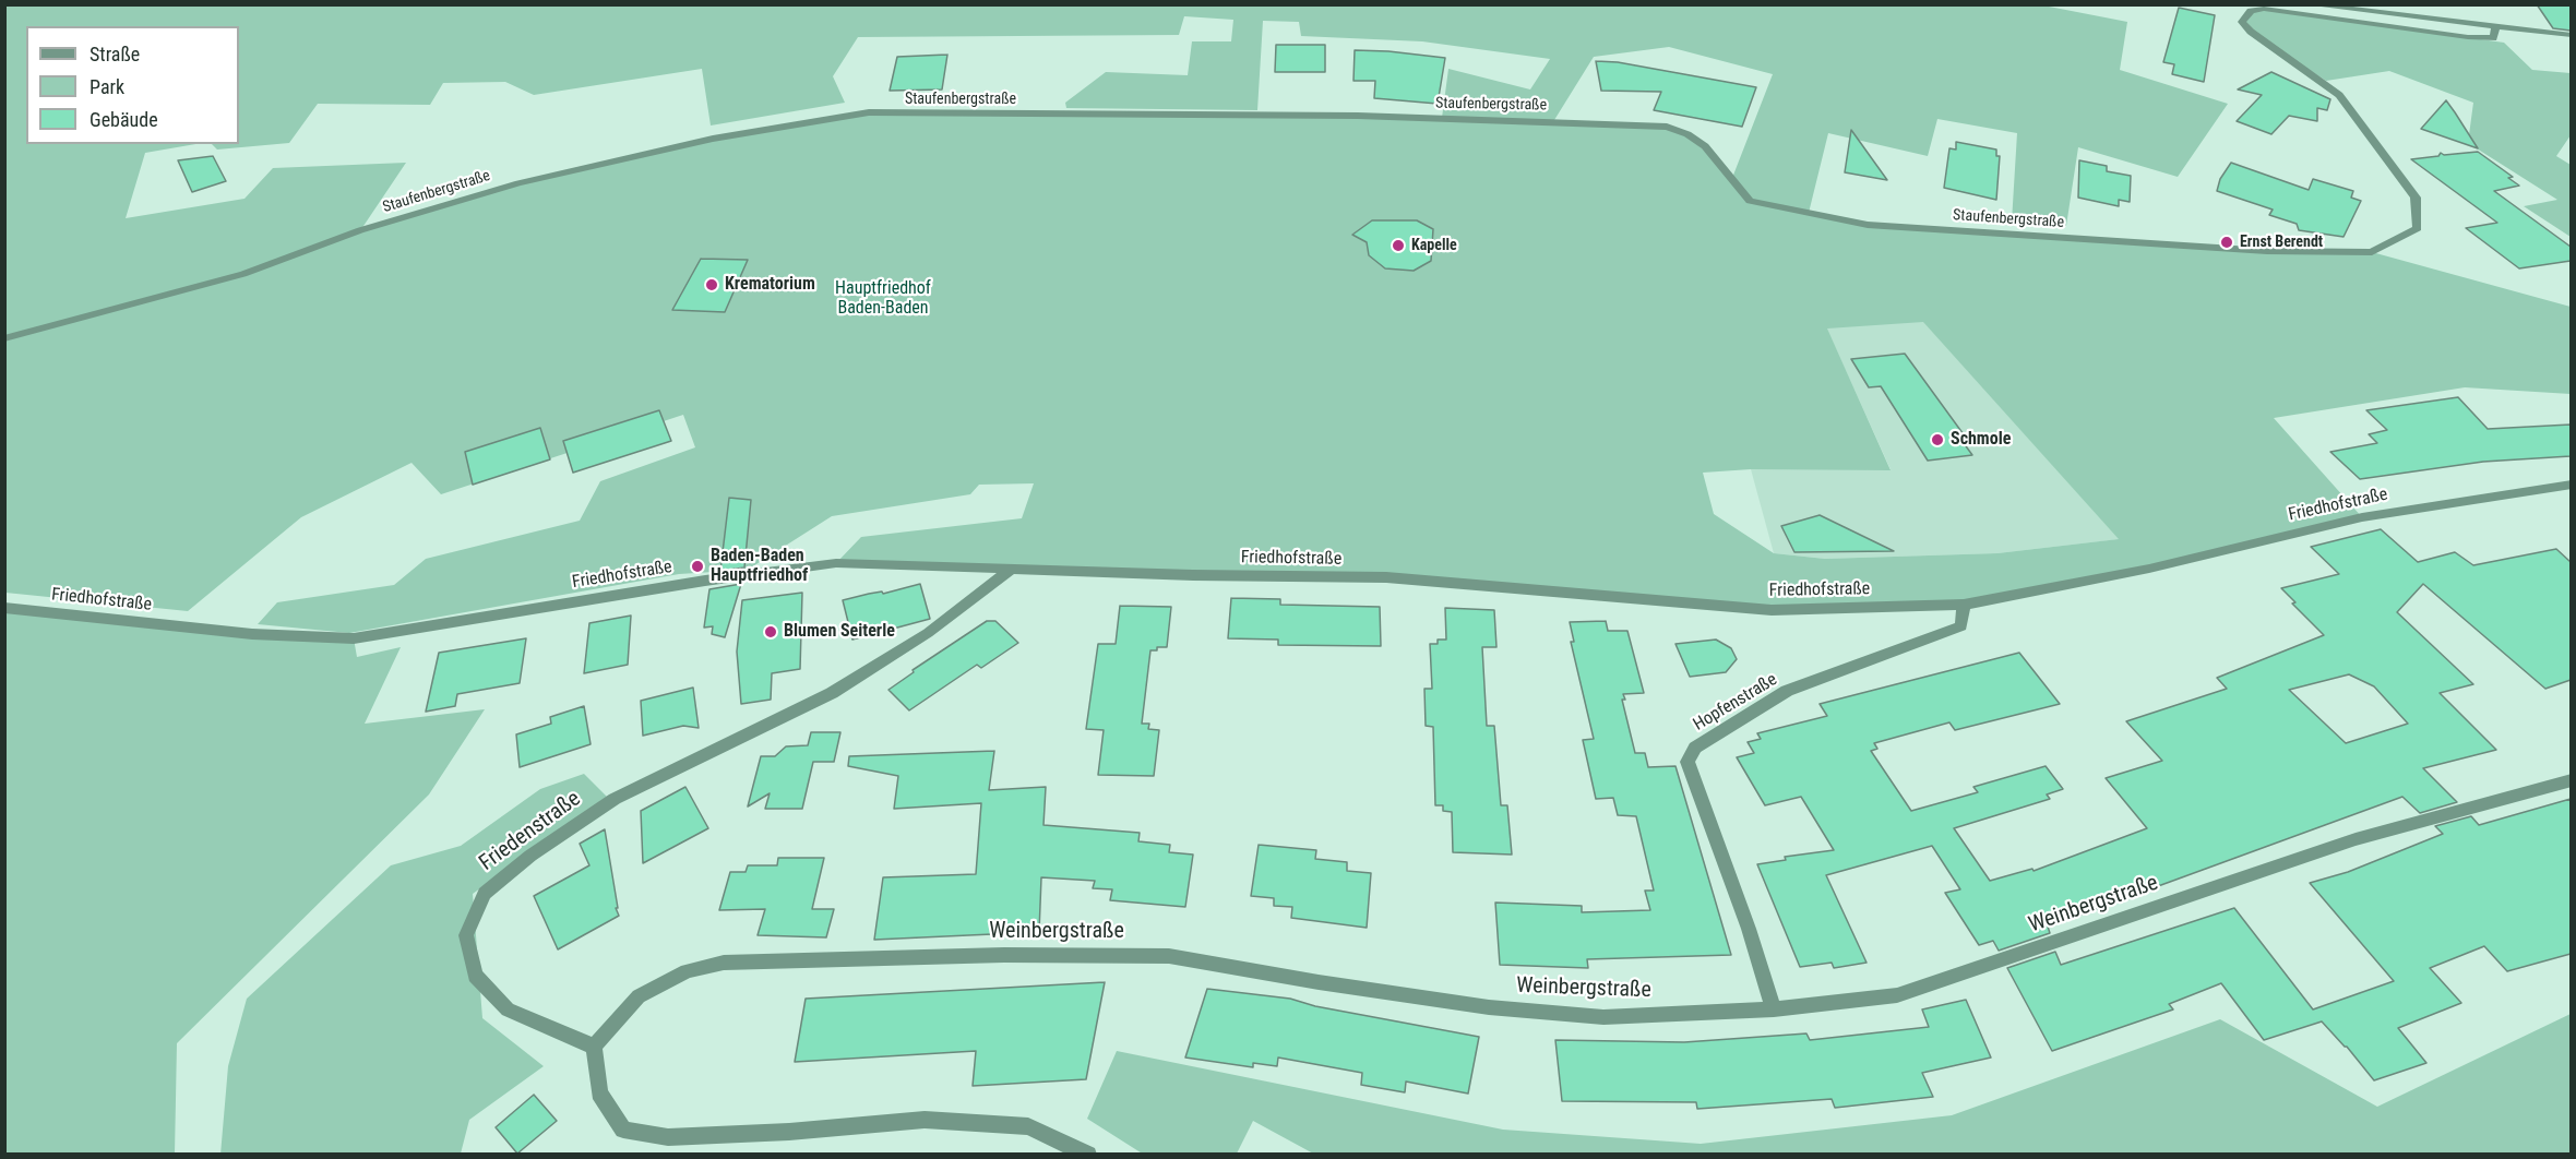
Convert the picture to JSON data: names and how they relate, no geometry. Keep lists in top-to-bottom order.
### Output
{
  "streets": {
    "street": [
      "Staufenbergstraße",
      "Friedhofstraße",
      "Hopfenstraße",
      "Friedenstraße",
      "Weinbergstraße"
    ]
  },
  "crossings": [
    ["Friedhofstraße", "Hopfenstraße"],
    ["Friedhofstraße", "Friedenstraße"],
    ["Hopfenstraße", "Weinbergstraße"],
    ["Friedenstraße", "Weinbergstraße"]
  ],
  "parks": ["Hauptfriedhof Baden-Baden"],
  "places": [
    "Ernst Berendt",
    "Kapelle",
    "Krematorium",
    "Schmole",
    "Baden-Baden Hauptfriedhof",
    "Blumen Seiterle"
  ],
  "legend": ["Straße", "Park", "Gebäude"]
}
